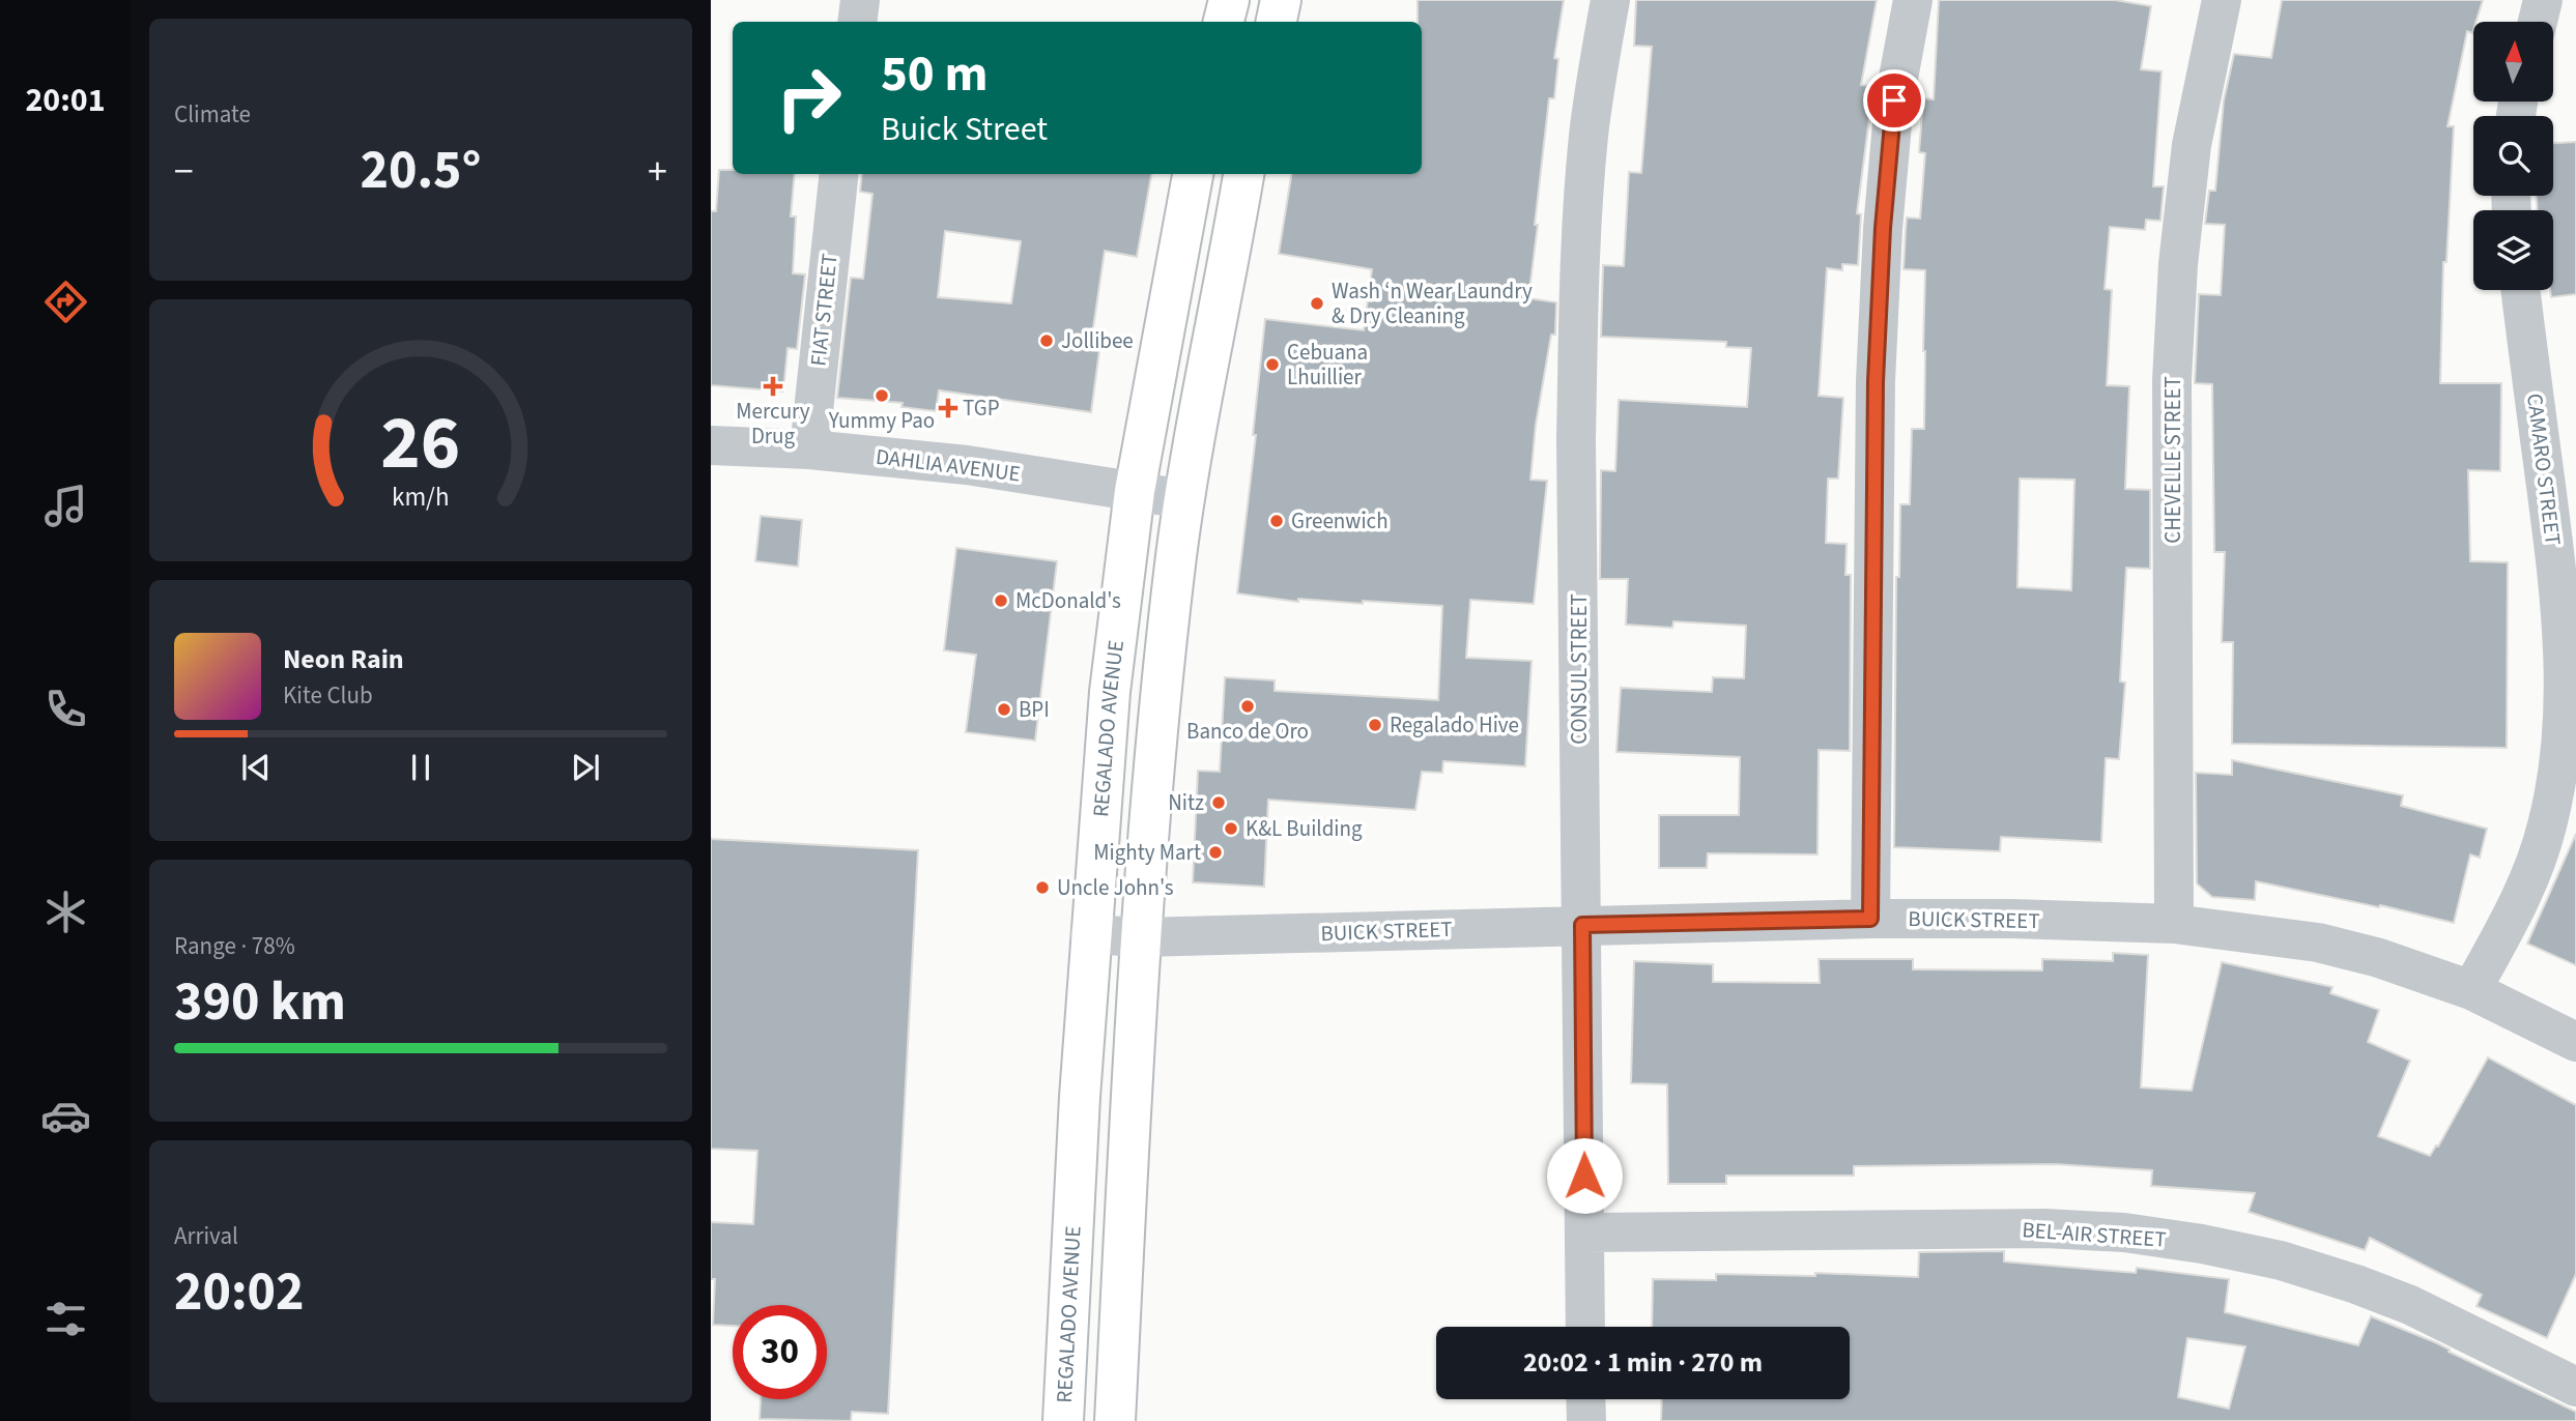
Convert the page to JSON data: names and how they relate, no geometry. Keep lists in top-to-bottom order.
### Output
{
  "streets": {
    "main road": ["REGALADO AVENUE"],
    "street": [
      "FIAT STREET",
      "CHEVELLE STREET",
      "DAHLIA AVENUE",
      "CAMARO STREET",
      "CONSUL STREET",
      "BUICK STREET",
      "BEL-AIR STREET"
    ]
  },
  "crossings": [
    ["FIAT STREET", "DAHLIA AVENUE"],
    ["CHEVELLE STREET", "BUICK STREET"],
    ["DAHLIA AVENUE", "REGALADO AVENUE"],
    ["CAMARO STREET", "BUICK STREET"],
    ["CONSUL STREET", "BUICK STREET"],
    ["CONSUL STREET", "BEL-AIR STREET"],
    ["REGALADO AVENUE", "BUICK STREET"]
  ],
  "places": {
    "other": [
      "Wash ‘n Wear Laundry & Dry Cleaning",
      "Jollibee",
      "Cebuana Lhuillier",
      "Yummy Pao",
      "Greenwich",
      "McDonald's",
      "Banco de Oro",
      "BPI",
      "Regalado Hive",
      "Nitz",
      "K&L Building",
      "Mighty Mart",
      "Uncle John's"
    ],
    "health": ["Mercury Drug", "TGP"]
  },
  "north": "top",
  "page": {
    "tabs": "20:01",
    "tile": [
      "Climate",
      ["Range · 78%", "390 km"],
      ["Arrival", "20:02"]
    ],
    "turn": ["50 m", "Buick Street"],
    "heat": ["−", "20.5°", "+"],
    "song": ["Neon Rain", "Kite Club"],
    "limit": "30",
    "trip": "20:02 · 1 min · 270 m",
    "gauge": ["26", "km/h"]
  }
}
